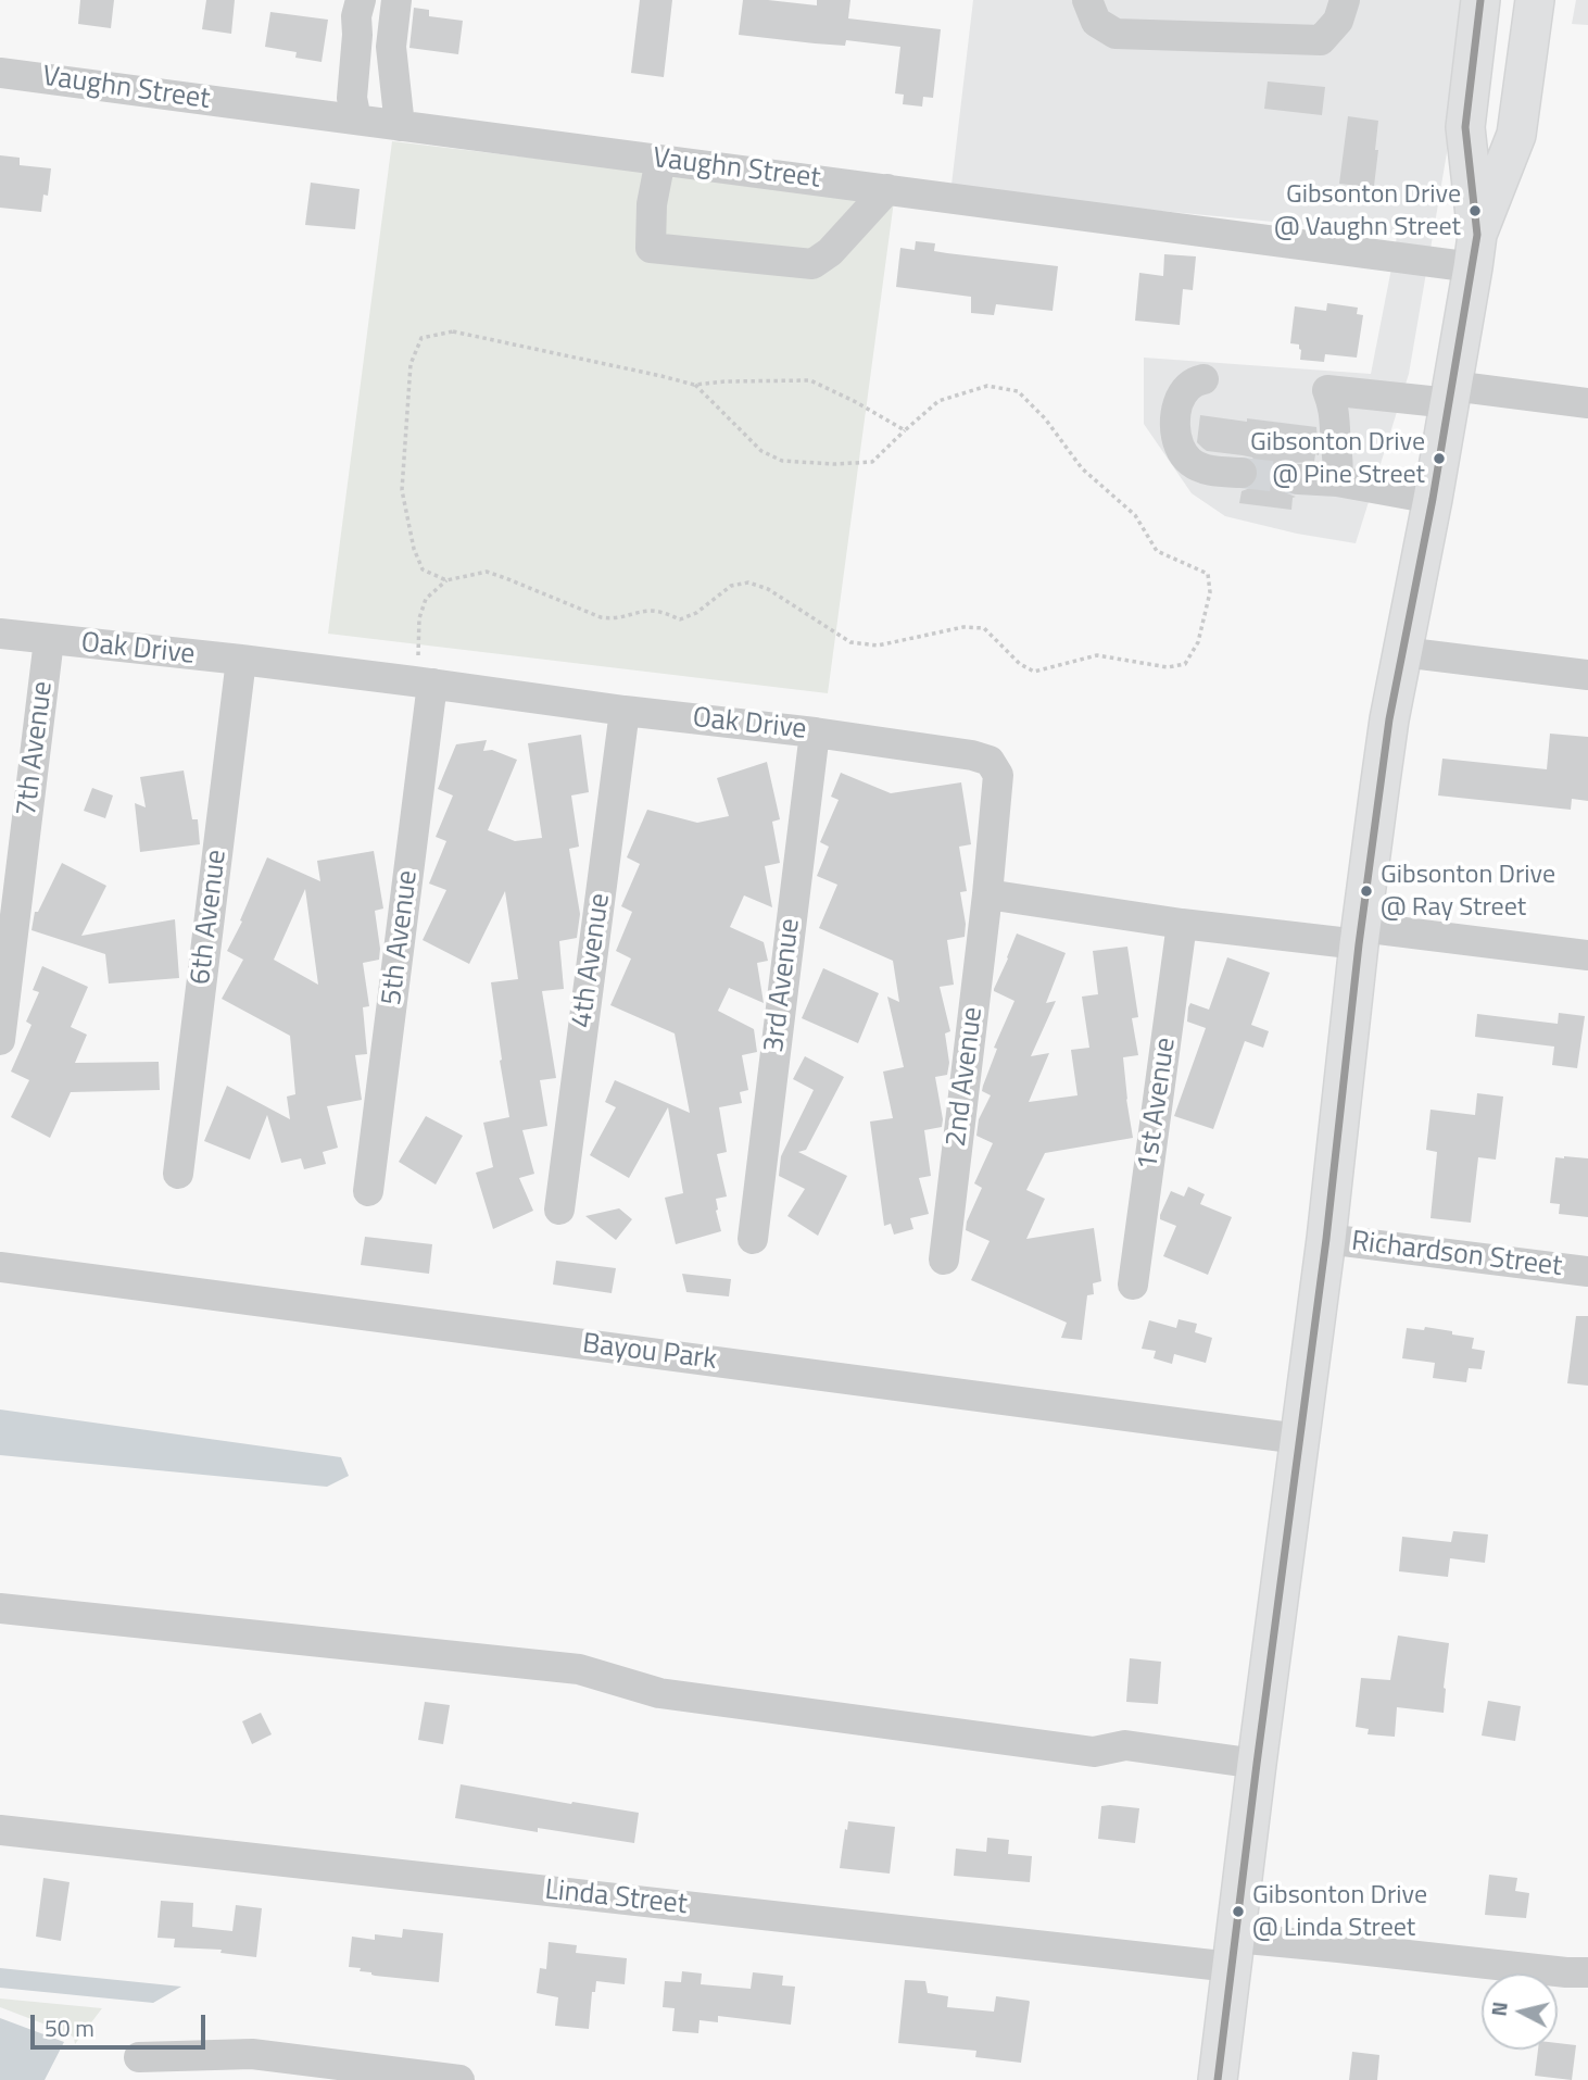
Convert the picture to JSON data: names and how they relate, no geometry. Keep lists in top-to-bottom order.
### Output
{
  "streets": {
    "street": [
      "Vaughn Street",
      "Oak Drive",
      "7th Avenue",
      "6th Avenue",
      "5th Avenue",
      "4th Avenue",
      "3rd Avenue",
      "2nd Avenue",
      "1st Avenue",
      "Richardson Street",
      "Bayou Park",
      "Linda Street"
    ]
  },
  "crossings": [
    ["Oak Drive", "7th Avenue"],
    ["Oak Drive", "6th Avenue"],
    ["Oak Drive", "5th Avenue"],
    ["Oak Drive", "4th Avenue"],
    ["Oak Drive", "3rd Avenue"],
    ["Oak Drive", "2nd Avenue"]
  ],
  "places": [
    "Gibsonton Drive @ Vaughn Street",
    "Gibsonton Drive @ Pine Street",
    "Gibsonton Drive @ Ray Street",
    "Gibsonton Drive @ Linda Street"
  ],
  "scale_bar": "50 m",
  "north": "left"
}
